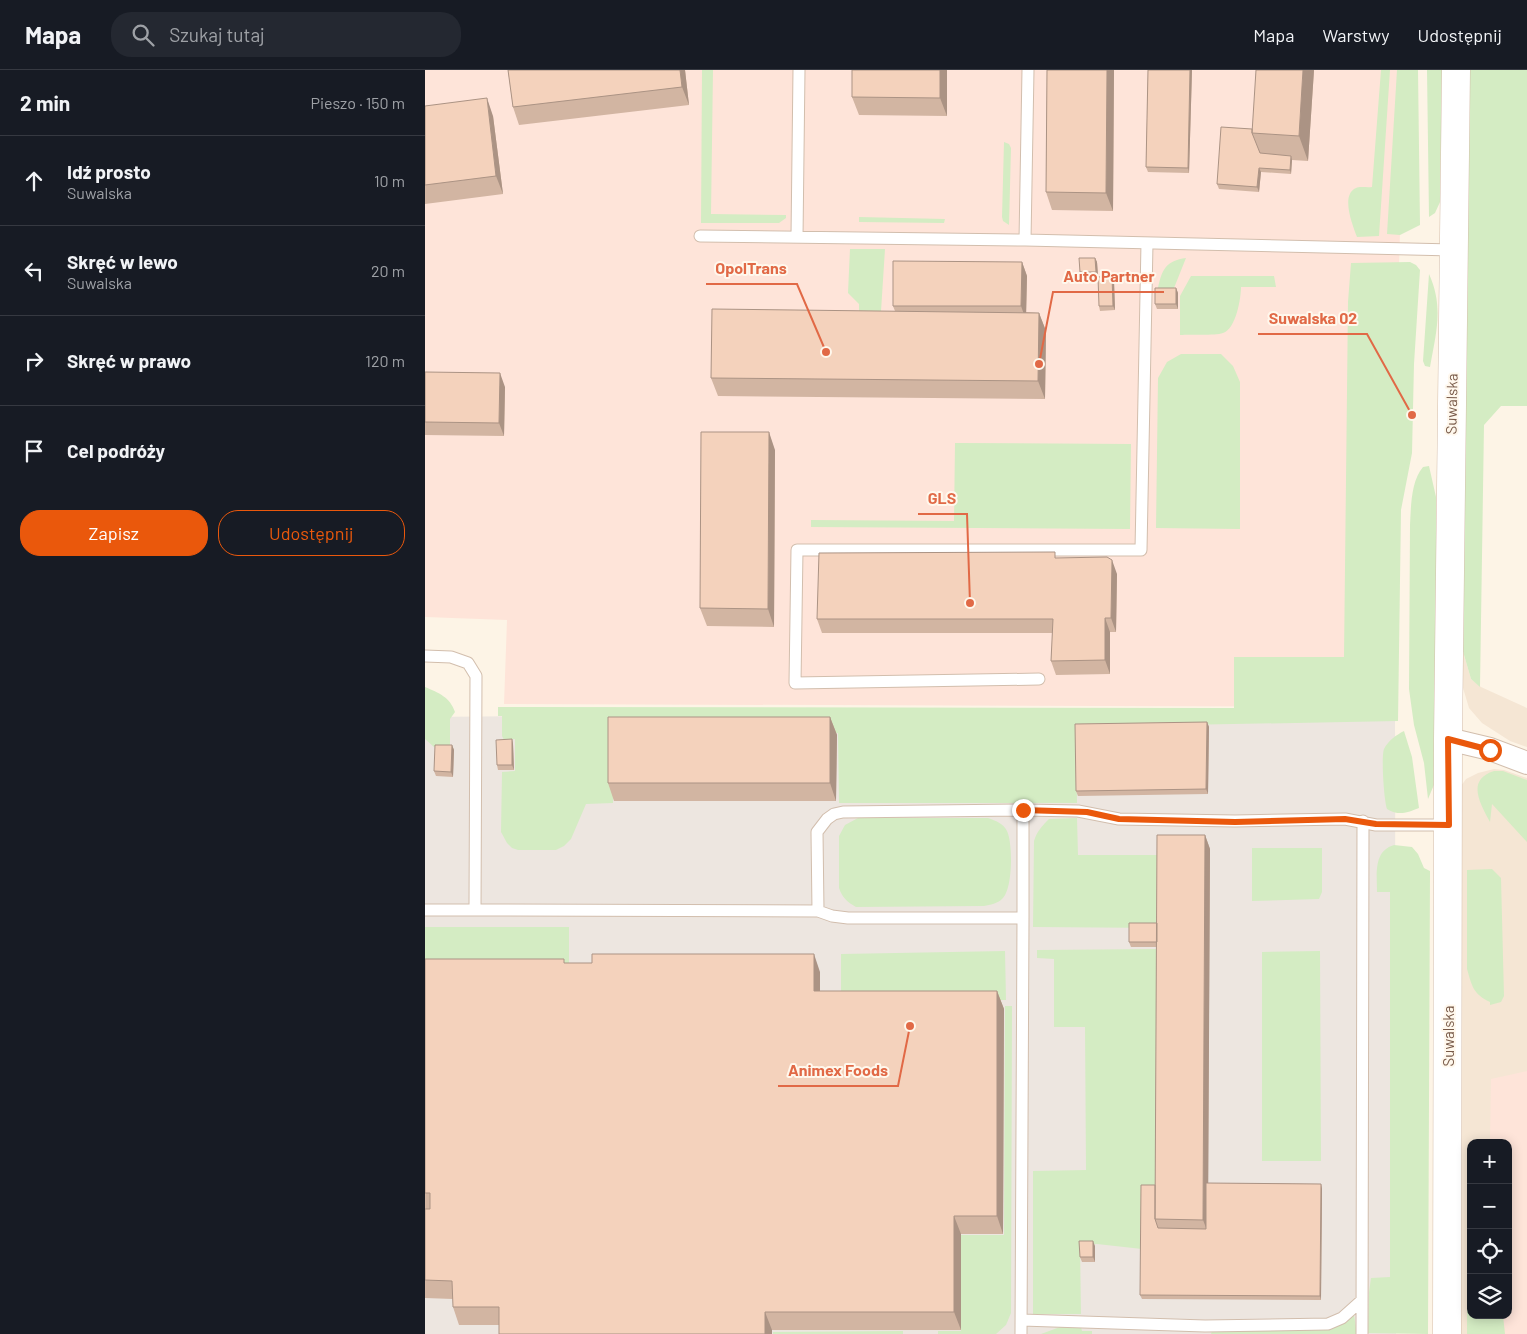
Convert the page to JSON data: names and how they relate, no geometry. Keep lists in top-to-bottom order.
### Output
{
  "streets": {
    "main road": ["Suwalska"]
  },
  "places": [
    "OpolTrans",
    "Auto Partner",
    "Suwalska 02",
    "GLS",
    "Animex Foods"
  ],
  "page": {
    "header": "Mapa",
    "search": "Szukaj tutaj",
    "nav": ["Mapa", "Warstwy", "Udostępnij"],
    "heading": ["2 min", "Pieszo · 150 m"],
    "list": [
      ["Idź prosto", "Suwalska", "10 m"],
      ["Skręć w lewo", "Suwalska", "20 m"],
      ["Skręć w prawo", "120 m"],
      "Cel podróży"
    ],
    "buttons": ["Zapisz", "Udostępnij"],
    "map_buttons": ["+", "−"]
  }
}
